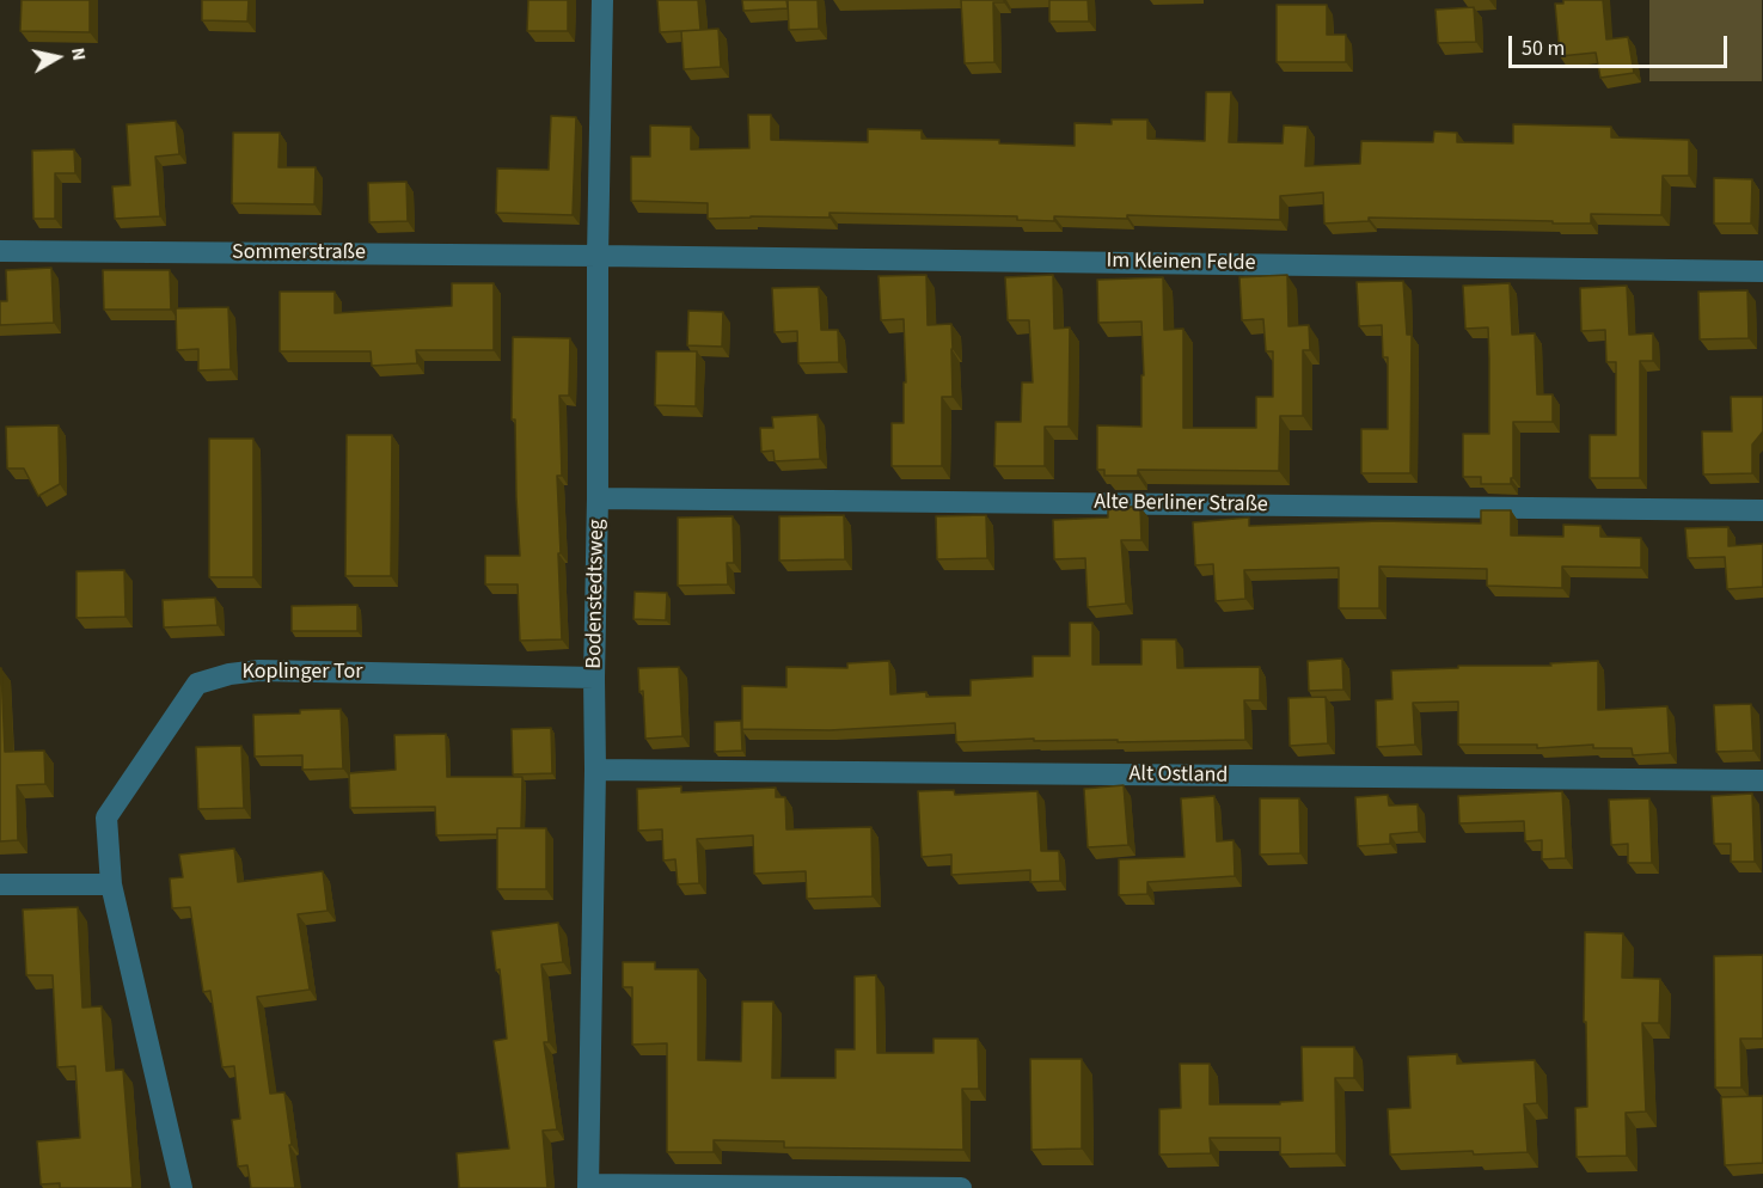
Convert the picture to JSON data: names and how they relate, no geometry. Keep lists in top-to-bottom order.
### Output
{
  "streets": {
    "street": [
      "Sommerstraße",
      "Im Kleinen Felde",
      "Alte Berliner Straße",
      "Bodenstedtsweg",
      "Koplinger Tor",
      "Alt Ostland"
    ]
  },
  "crossings": [
    ["Sommerstraße", "Im Kleinen Felde"],
    ["Sommerstraße", "Bodenstedtsweg"],
    ["Im Kleinen Felde", "Bodenstedtsweg"],
    ["Alte Berliner Straße", "Bodenstedtsweg"],
    ["Bodenstedtsweg", "Koplinger Tor"],
    ["Bodenstedtsweg", "Alt Ostland"]
  ],
  "scale_bar": "50 m",
  "north": "right"
}
